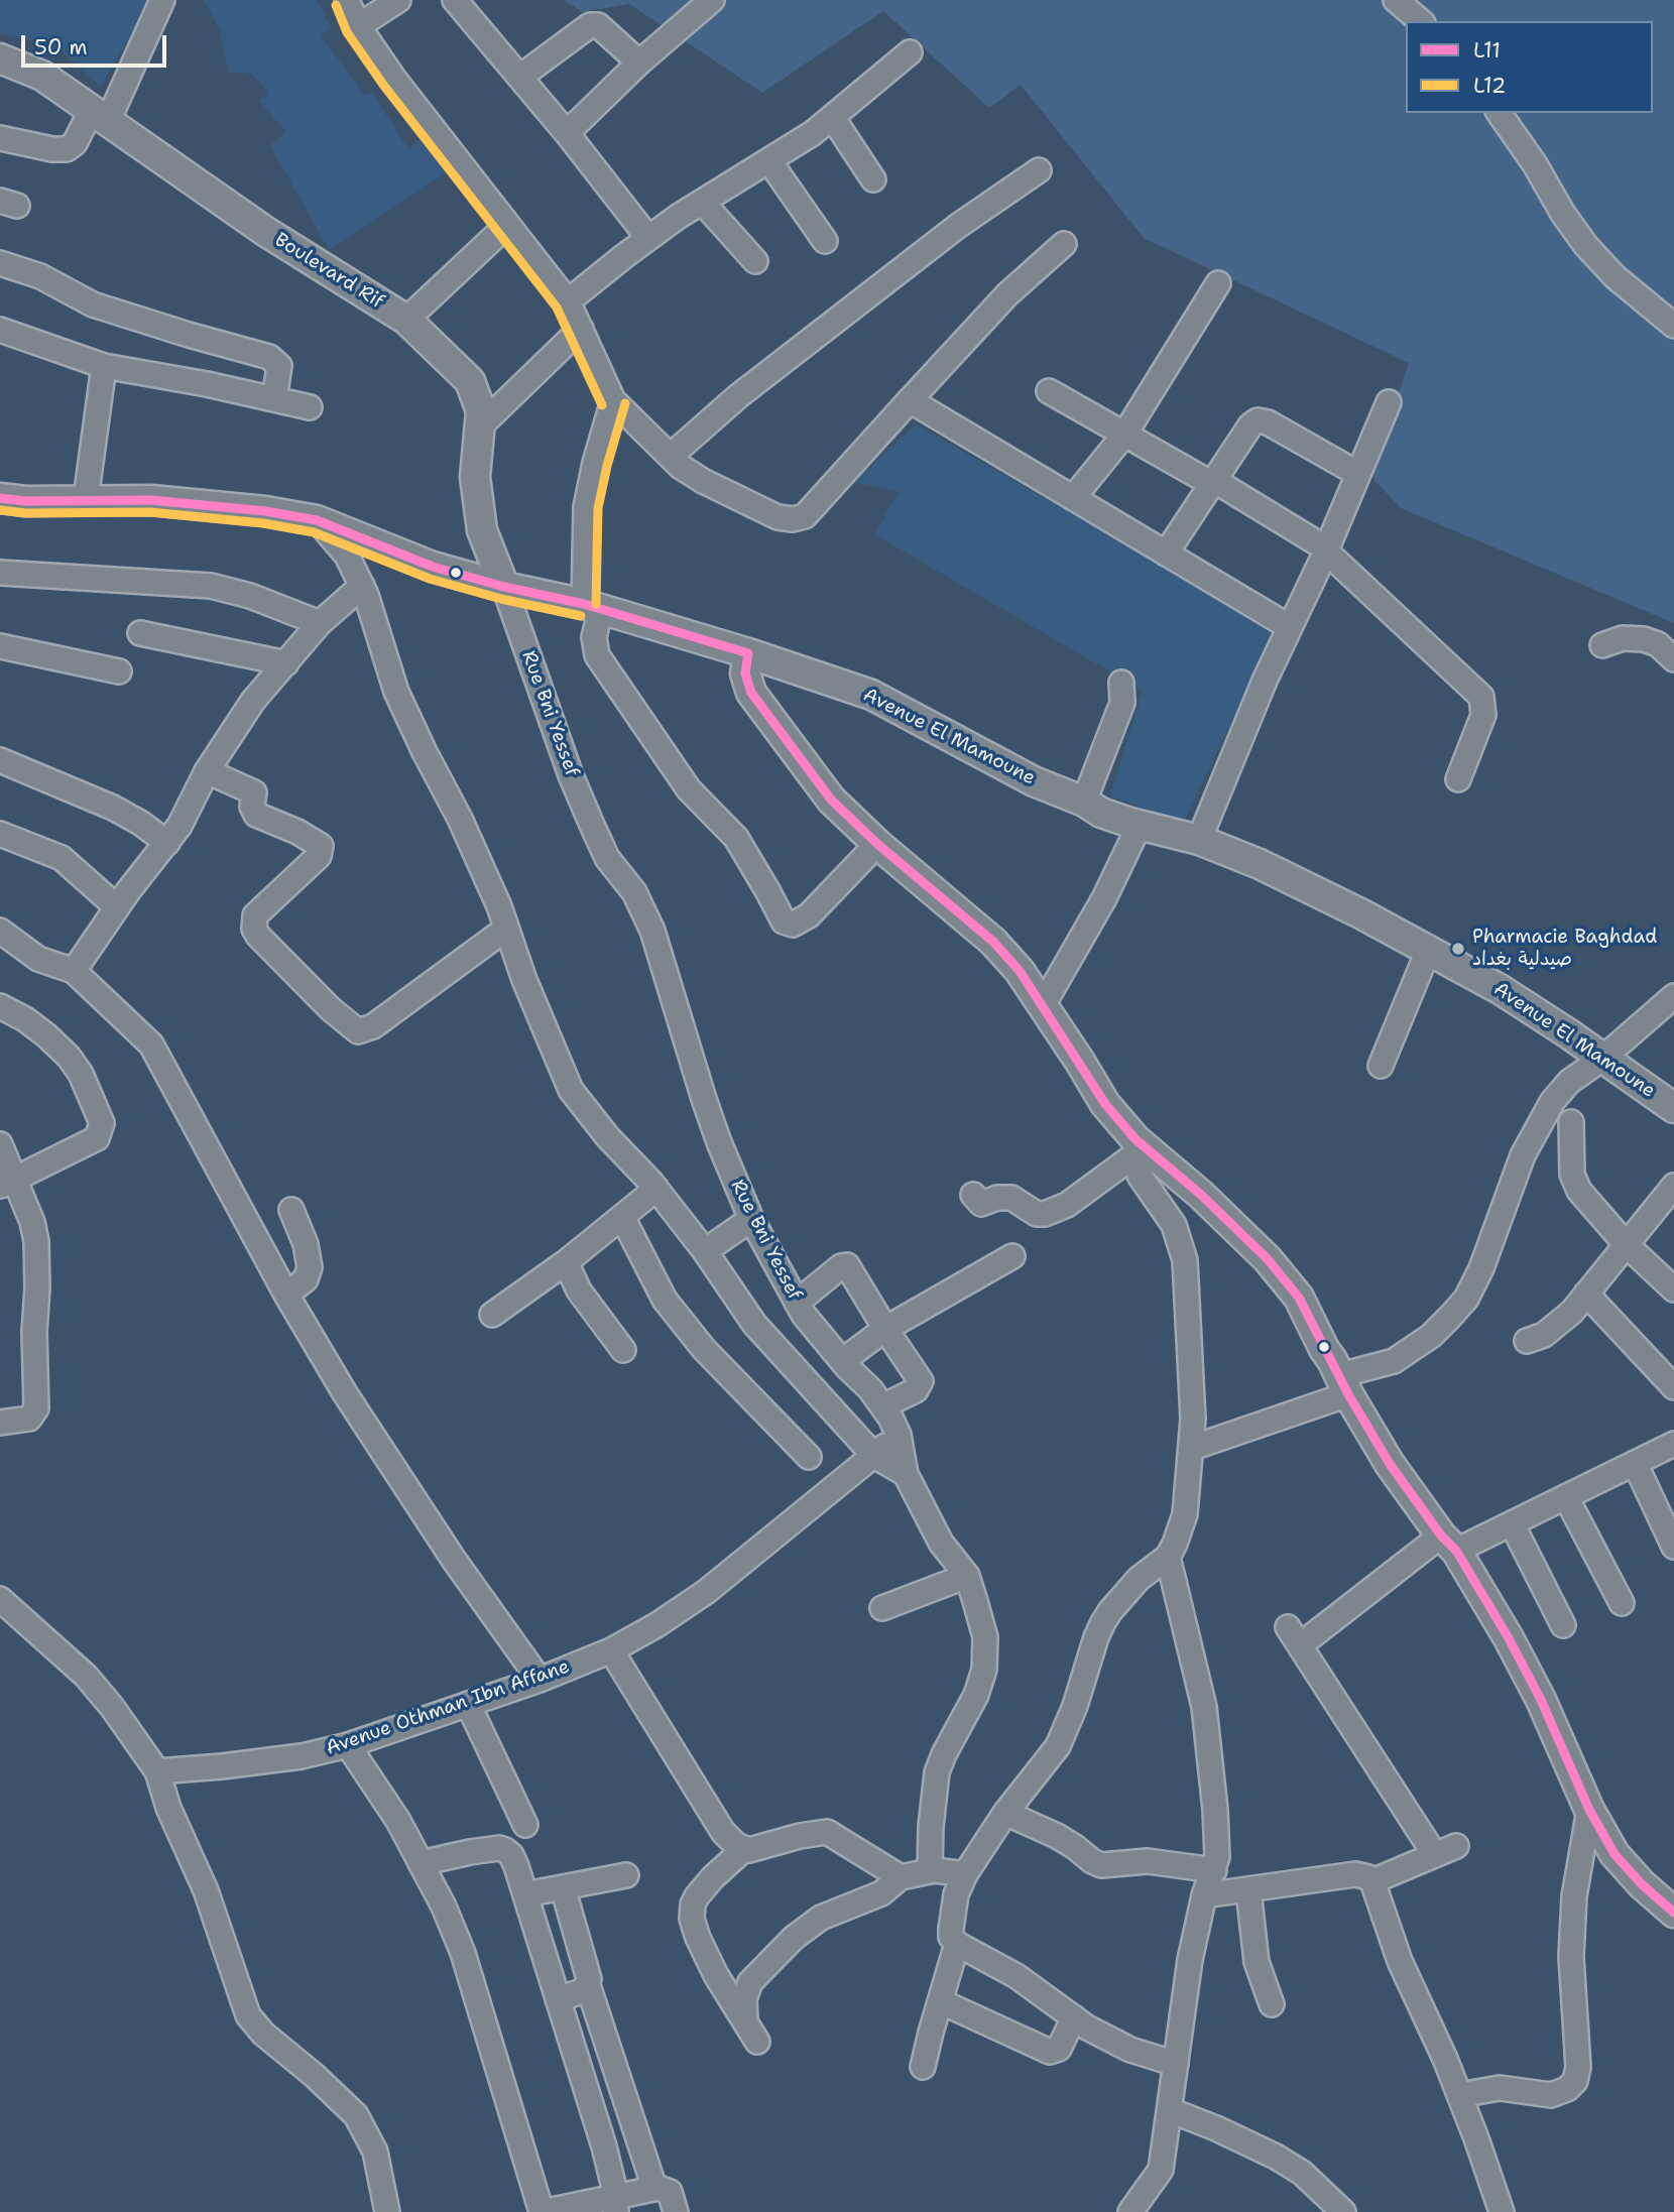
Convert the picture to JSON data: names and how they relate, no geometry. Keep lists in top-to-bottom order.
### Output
{
  "streets": {
    "street": [
      "Boulevard Rif",
      "Rue Bni Yessef",
      "Avenue El Mamoune",
      "Avenue Othman Ibn Affane"
    ]
  },
  "crossings": [
    ["Boulevard Rif", "Rue Bni Yessef"],
    ["Boulevard Rif", "Avenue El Mamoune"],
    ["Rue Bni Yessef", "Avenue El Mamoune"],
    ["Rue Bni Yessef", "Avenue Othman Ibn Affane"]
  ],
  "places": ["Pharmacie Baghdad صيدلية بغداد"],
  "lines": ["transit line L12", "transit line L11"],
  "legend": ["L11", "L12"],
  "scale_bar": "50 m"
}
